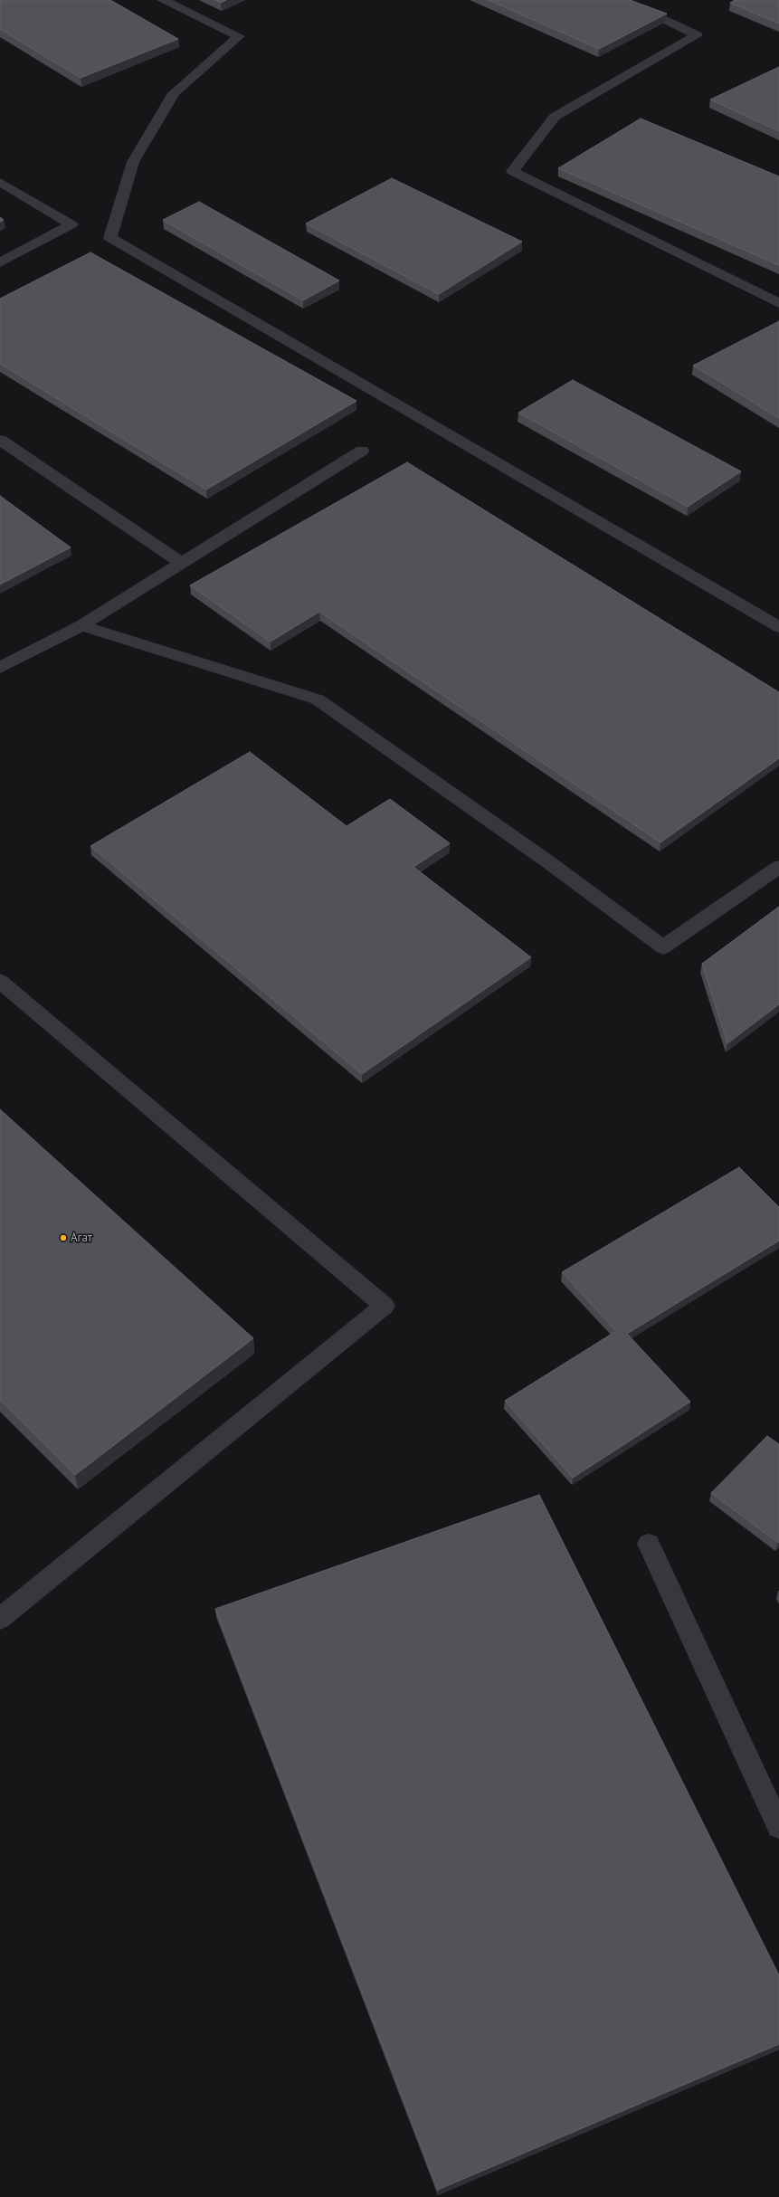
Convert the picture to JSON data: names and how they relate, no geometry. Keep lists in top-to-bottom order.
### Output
{
  "places": ["Агат"]
}
